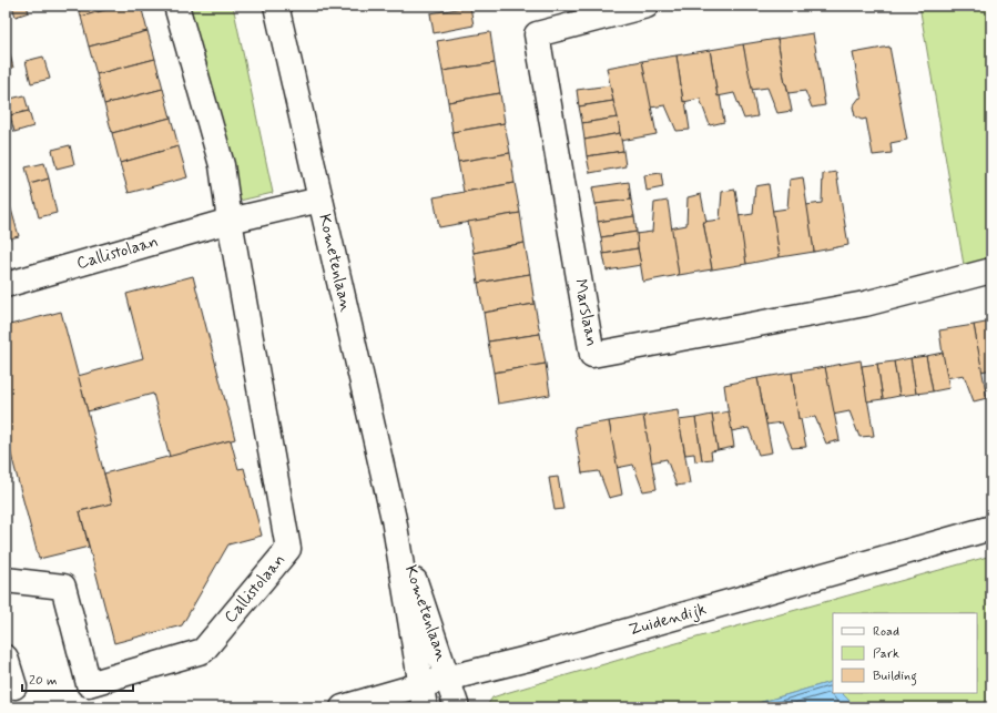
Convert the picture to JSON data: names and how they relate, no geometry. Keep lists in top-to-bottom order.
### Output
{
  "streets": {
    "street": [
      "Callistolaan",
      "Kometenlaan",
      "Marslaan",
      "Zuidendijk"
    ]
  },
  "crossings": [
    ["Callistolaan", "Kometenlaan"],
    ["Kometenlaan", "Zuidendijk"]
  ],
  "legend": ["Road", "Park", "Building"],
  "scale_bar": "20 m"
}
